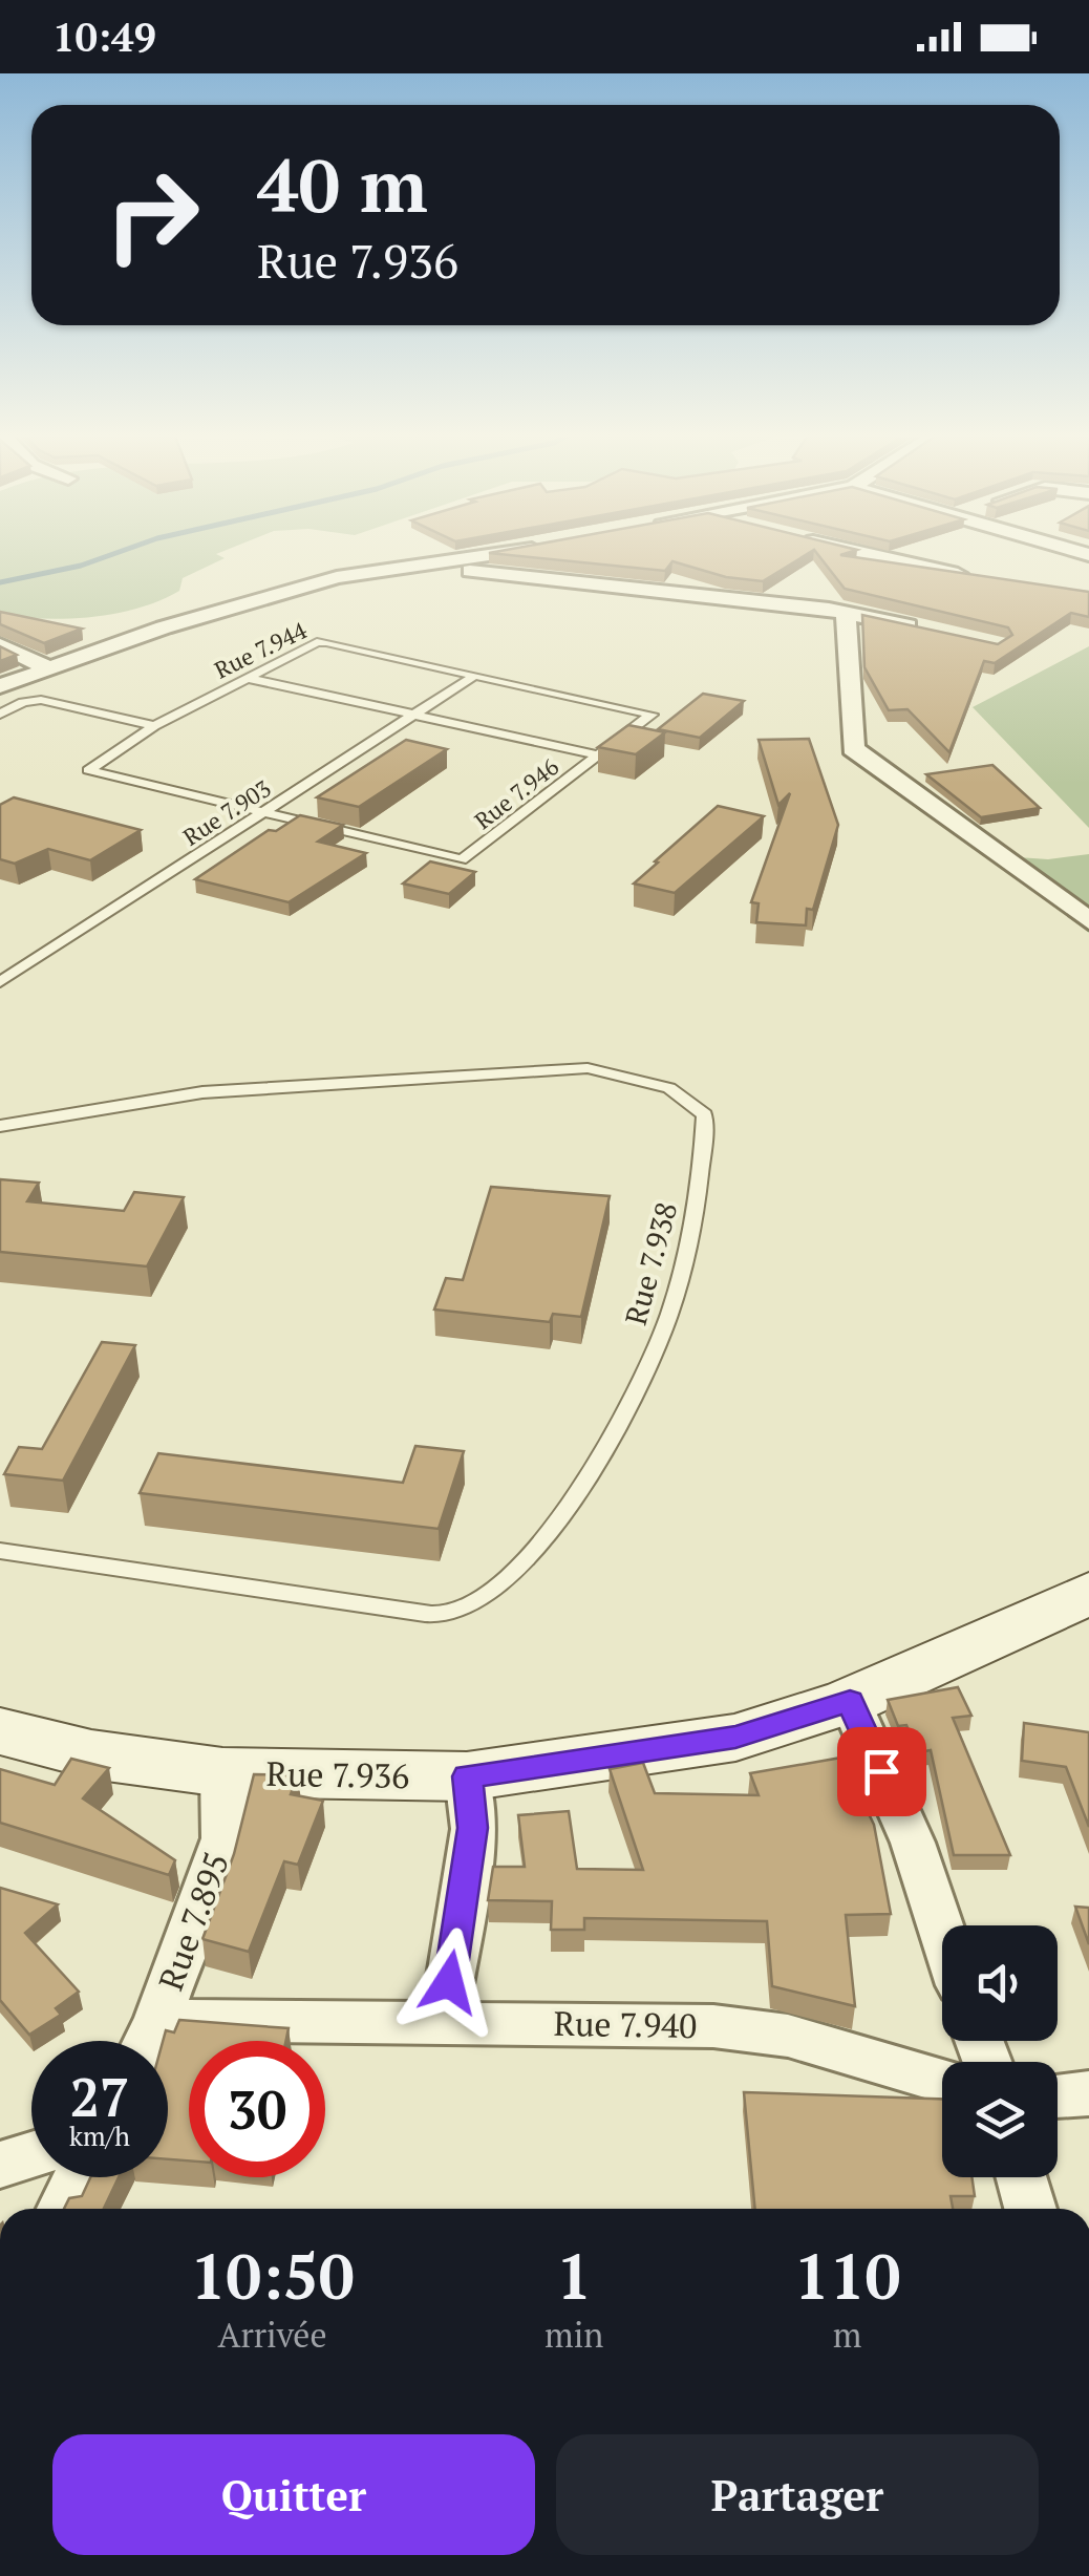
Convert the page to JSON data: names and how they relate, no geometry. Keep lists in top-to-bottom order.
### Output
{
  "streets": {
    "street": ["Rue 7.936", "Rue 7.895", "Rue 7.940"],
    "lane": [
      "Rue 7.944",
      "Rue 7.946",
      "Rue 7.903",
      "Rue 7.938"
    ]
  },
  "crossings": [
    ["Rue 7.944", "Rue 7.946"],
    ["Rue 7.944", "Rue 7.903"],
    ["Rue 7.946", "Rue 7.903"],
    ["Rue 7.936", "Rue 7.895"],
    ["Rue 7.895", "Rue 7.940"]
  ],
  "page": {
    "status": "10:49",
    "turn": ["40 m", "Rue 7.936"],
    "speed": "27 km/h",
    "limit": "30",
    "eta": [
      "10:50",
      "Arrivée",
      "1",
      "min",
      "110",
      "m"
    ],
    "buttons": ["Quitter", "Partager"]
  }
}
